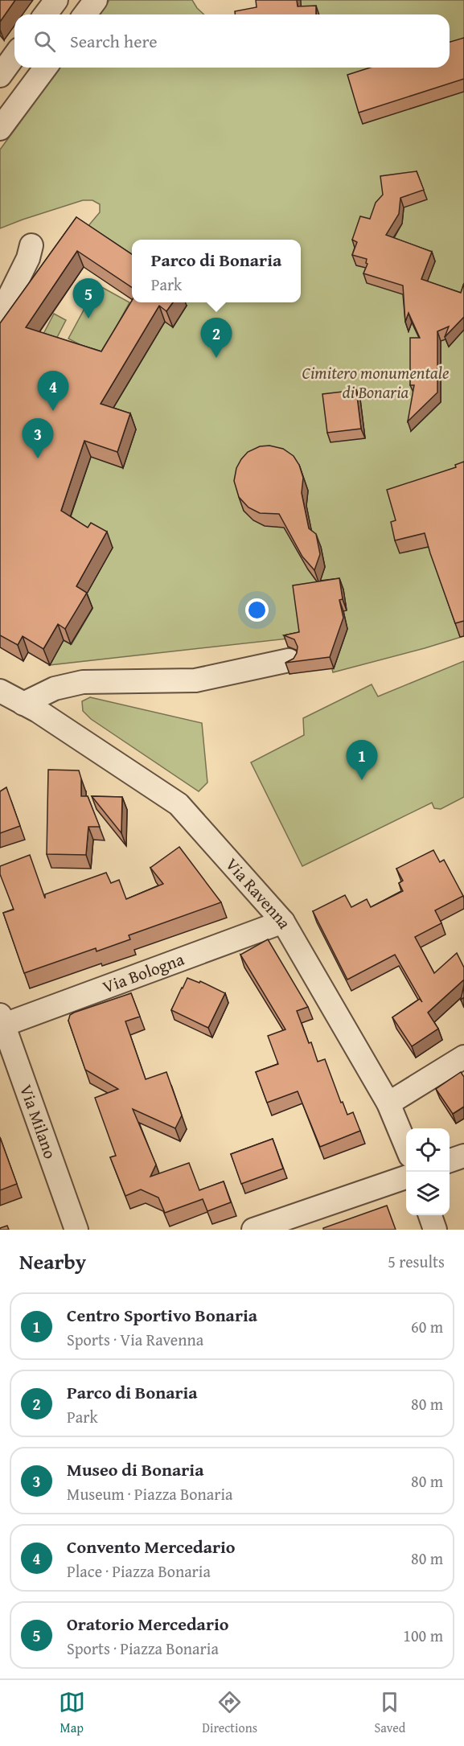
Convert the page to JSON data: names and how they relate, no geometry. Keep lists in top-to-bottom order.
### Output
{
  "streets": {
    "street": ["Via Ravenna", "Via Bologna", "Via Milano"]
  },
  "crossings": [
    ["Via Ravenna", "Via Bologna"],
    ["Via Bologna", "Via Milano"]
  ],
  "parks": ["Cimitero monumentale di Bonaria"],
  "page": {
    "search": "Search here",
    "popup": ["Parco di Bonaria", "Park"],
    "pins": [
      "5",
      "2",
      "4",
      "3",
      "1"
    ],
    "heading": ["Nearby", "5 results"],
    "list": [
      {
        "mark": "1",
        "name": "Centro Sportivo Bonaria",
        "note": "Sports · Via Ravenna",
        "value": "60 m"
      },
      {
        "mark": "2",
        "name": "Parco di Bonaria",
        "note": "Park",
        "value": "80 m"
      },
      {
        "mark": "3",
        "name": "Museo di Bonaria",
        "note": "Museum · Piazza Bonaria",
        "value": "80 m"
      },
      {
        "mark": "4",
        "name": "Convento Mercedario",
        "note": "Place · Piazza Bonaria",
        "value": "80 m"
      },
      {
        "mark": "5",
        "name": "Oratorio Mercedario",
        "note": "Sports · Piazza Bonaria",
        "value": "100 m"
      }
    ],
    "nav": ["Map", "Directions", "Saved"]
  }
}
